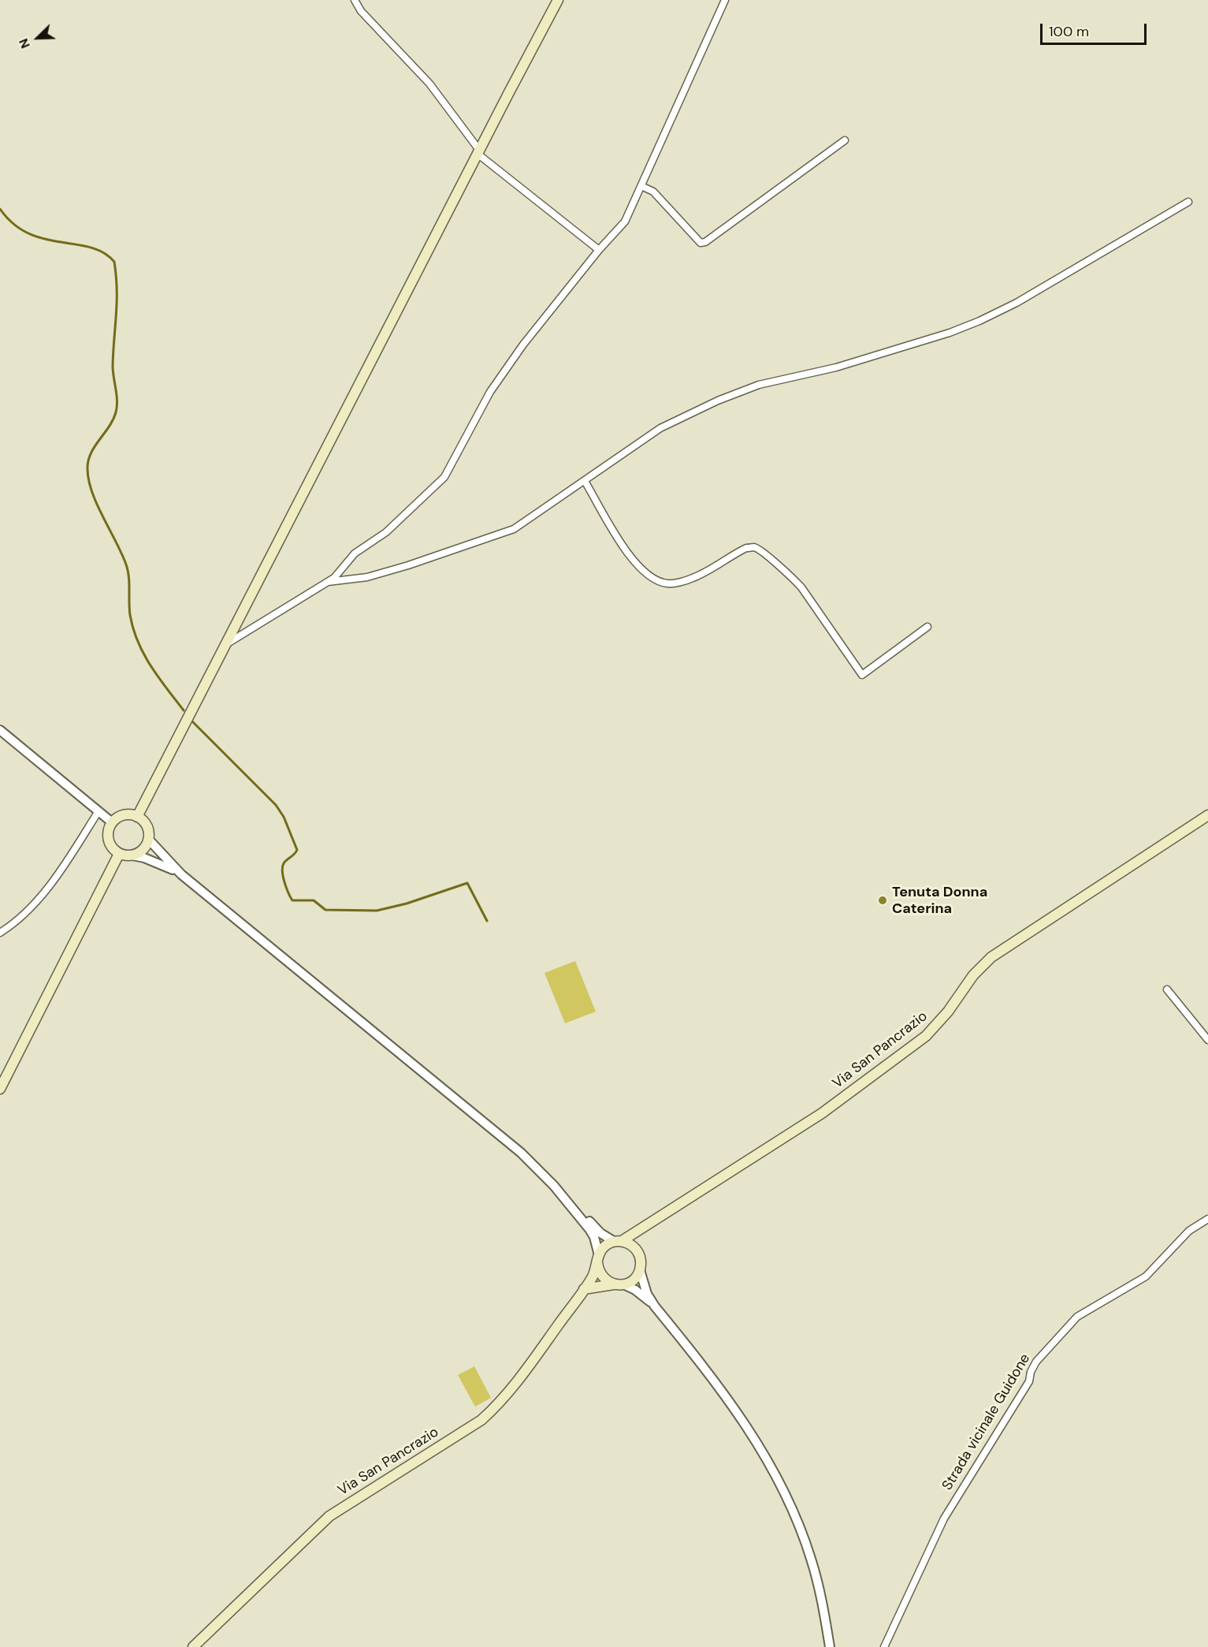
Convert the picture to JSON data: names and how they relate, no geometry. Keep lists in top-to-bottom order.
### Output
{
  "streets": {
    "main road": ["Via San Pancrazio"],
    "street": ["Strada vicinale Guidone"]
  },
  "places": ["Tenuta Donna Caterina"],
  "scale_bar": "100 m",
  "north": "bottom left"
}
